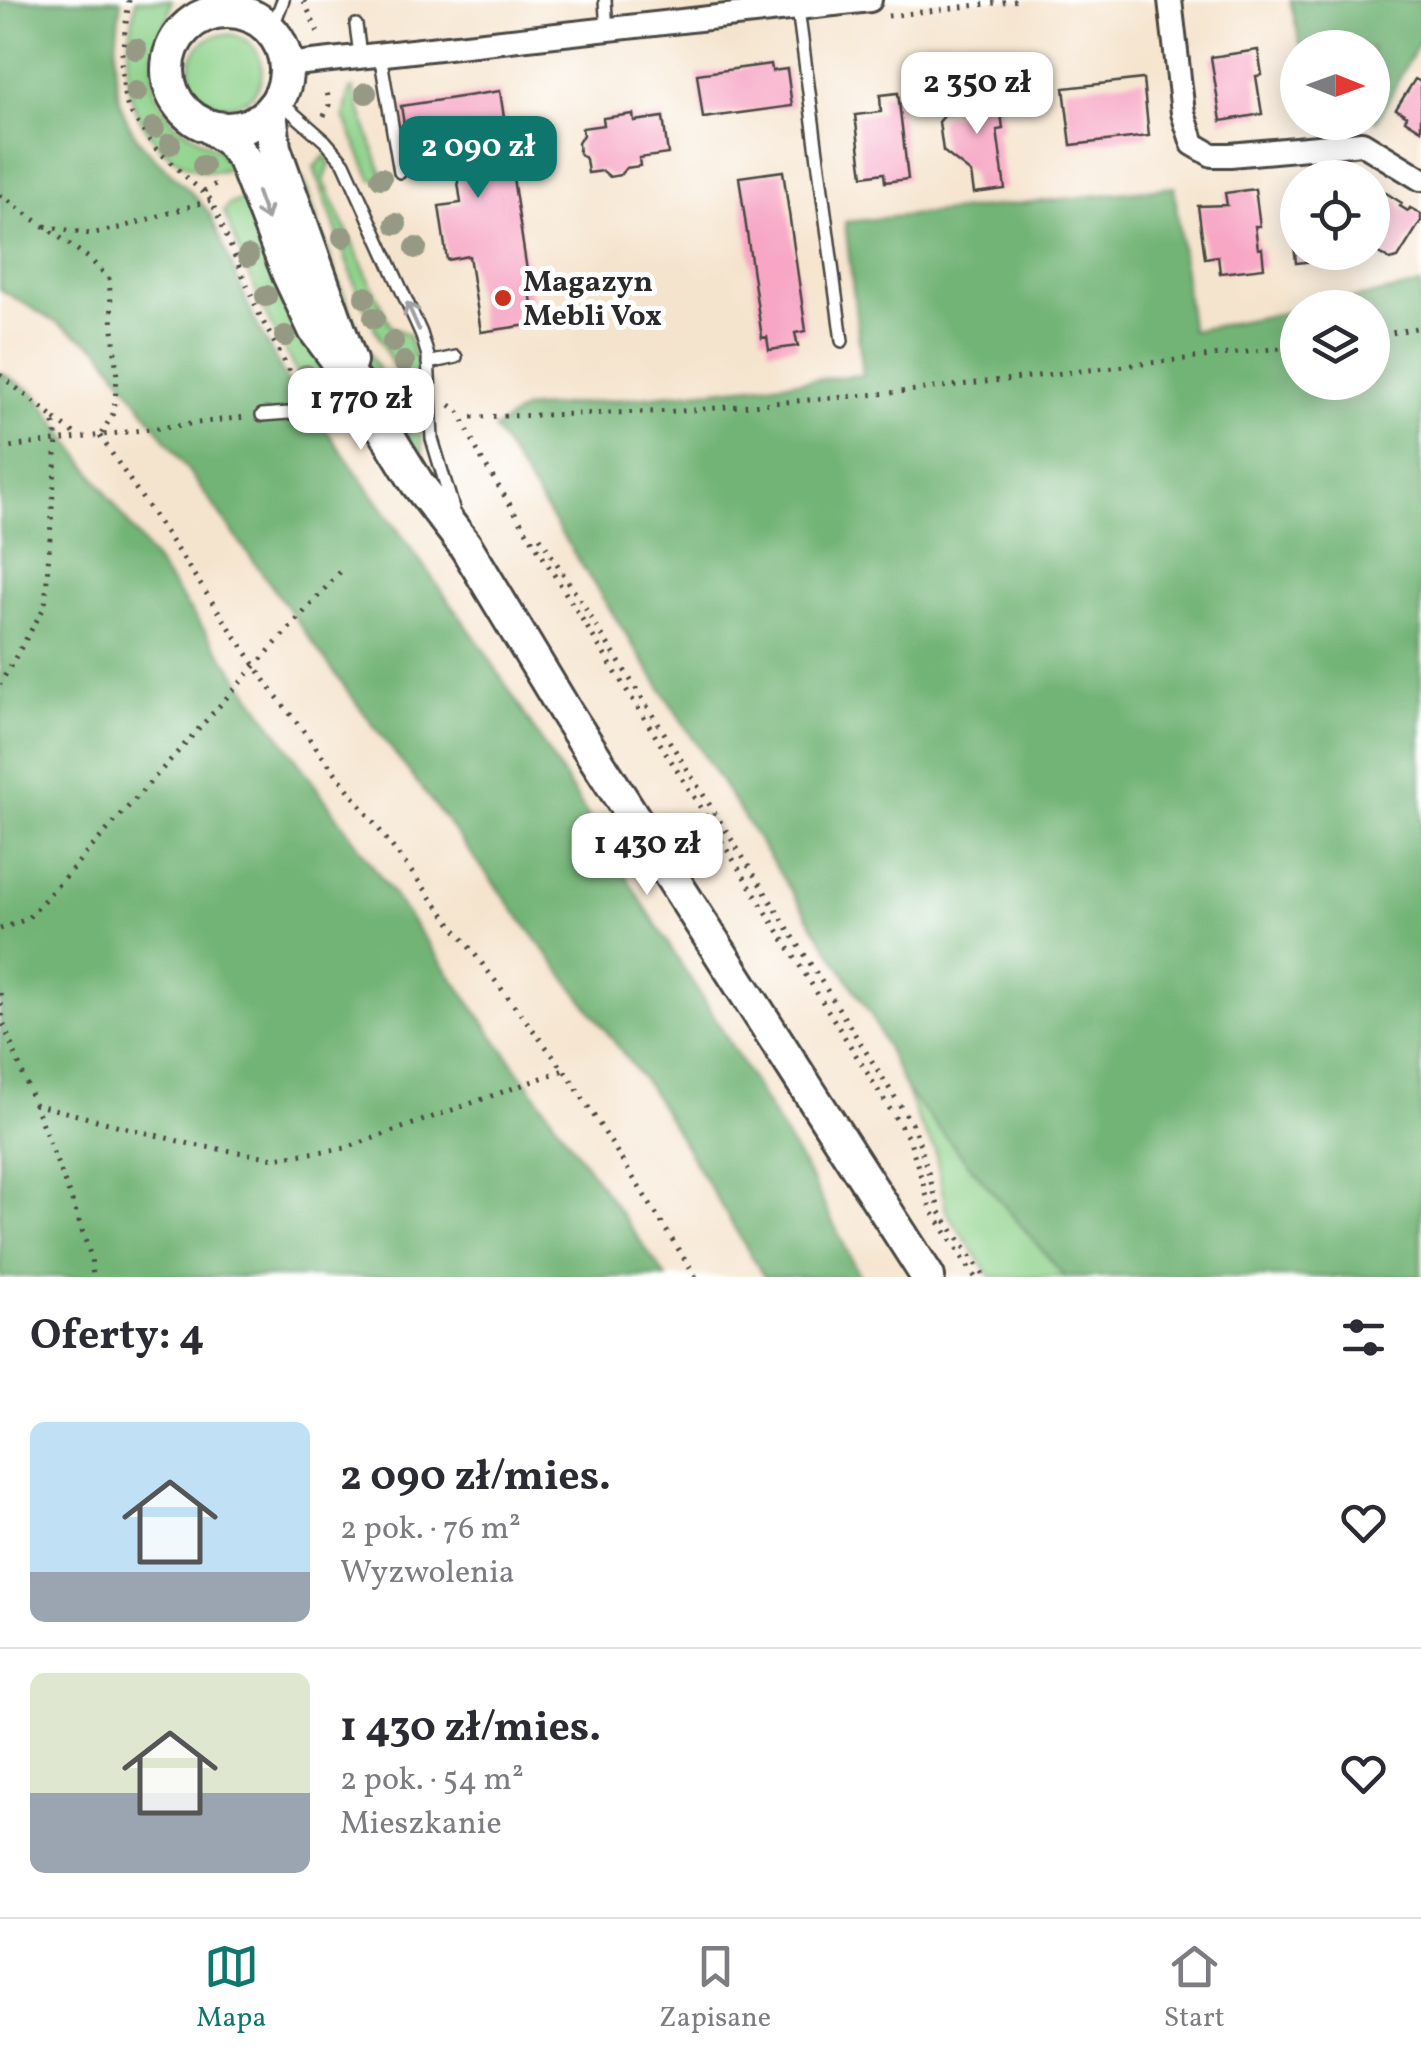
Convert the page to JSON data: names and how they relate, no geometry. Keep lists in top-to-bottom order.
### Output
{
  "places": ["Magazyn Mebli Vox"],
  "north": "right",
  "page": {
    "price": [
      "2 350 zł",
      "2 090 zł",
      "1 770 zł",
      "1 430 zł"
    ],
    "heading": "Oferty: 4",
    "list": [
      {
        "name": "2 090 zł/mies.",
        "note": "2 pok. · 76 m² · Wyzwolenia"
      },
      {
        "name": "1 430 zł/mies.",
        "note": "2 pok. · 54 m² · Mieszkanie"
      }
    ],
    "tabs": ["Mapa", "Zapisane", "Start"]
  }
}
